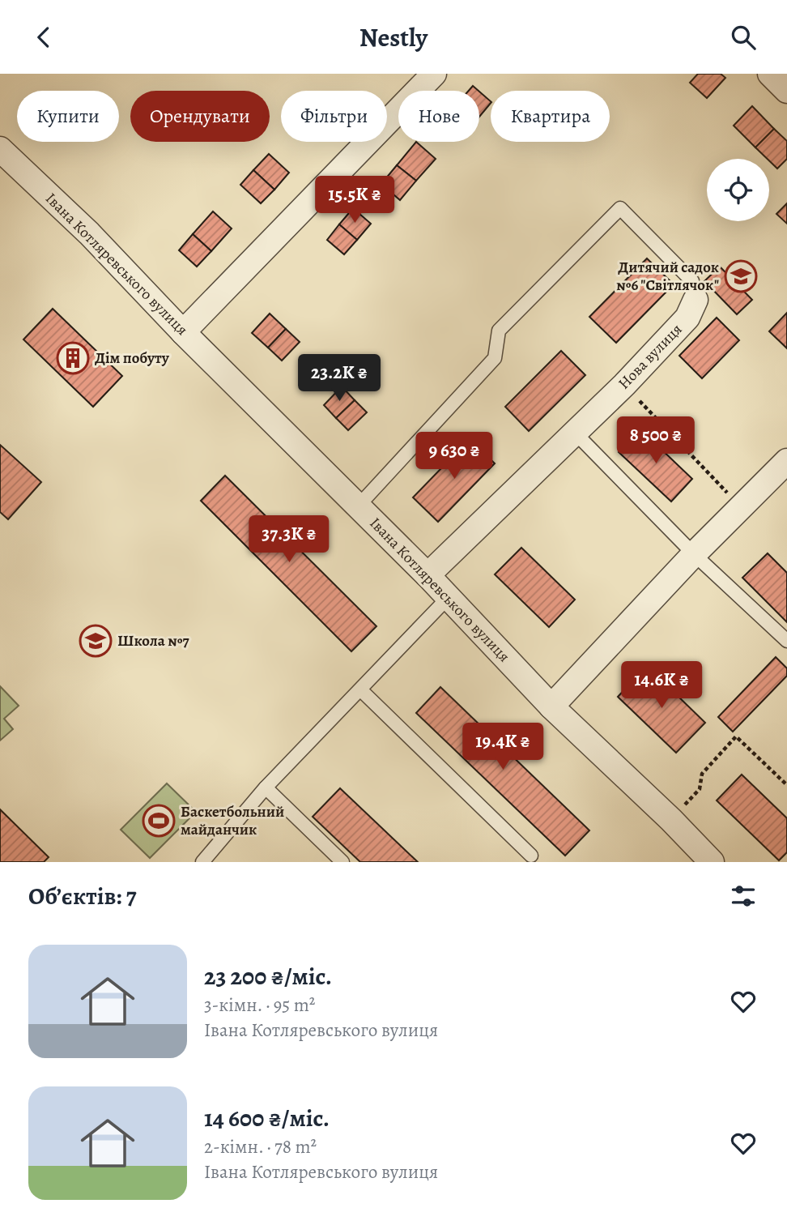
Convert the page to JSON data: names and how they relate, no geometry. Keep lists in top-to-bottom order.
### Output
{
  "streets": {
    "street": ["Івана Котляревського вулиця", "Нова вулиця"]
  },
  "crossings": [
    ["Івана Котляревського вулиця", "Нова вулиця"]
  ],
  "places": {
    "school or university": ["Дитячий садок №6 \"Світлячок\"", "Школа №7"],
    "building": ["Дім побуту"],
    "sports": ["Баскетбольний майданчик"]
  },
  "page": {
    "header": "Nestly",
    "chip": [
      "Купити",
      "Орендувати",
      "Фільтри",
      "Нове",
      "Квартира"
    ],
    "price": [
      "15.5K ₴",
      "23.2K ₴",
      "8 500 ₴",
      "9 630 ₴",
      "37.3K ₴",
      "14.6K ₴",
      "19.4K ₴"
    ],
    "heading": "Об’єктів: 7",
    "list": [
      {
        "name": "23 200 ₴/міс.",
        "note": "3-кімн. · 95 m² · Івана Котляревського вулиця"
      },
      {
        "name": "14 600 ₴/міс.",
        "note": "2-кімн. · 78 m² · Івана Котляревського вулиця"
      }
    ]
  }
}
